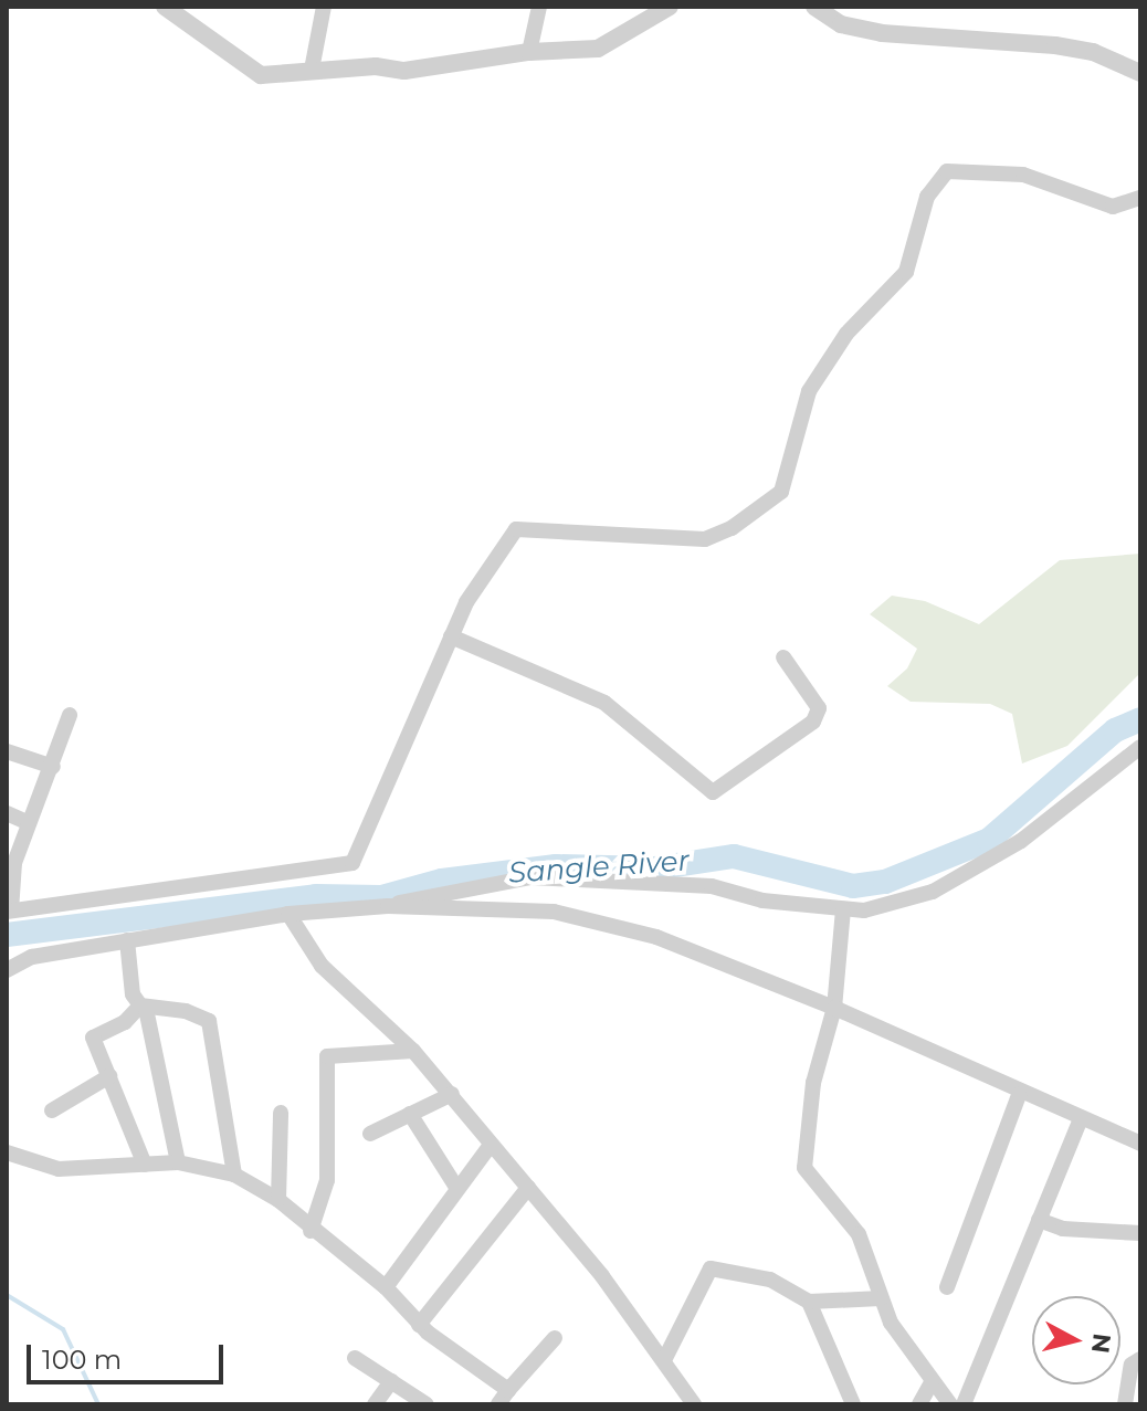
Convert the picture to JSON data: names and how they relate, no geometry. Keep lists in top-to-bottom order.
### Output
{
  "water": ["Sangle River"],
  "scale_bar": "100 m",
  "north": "right"
}
